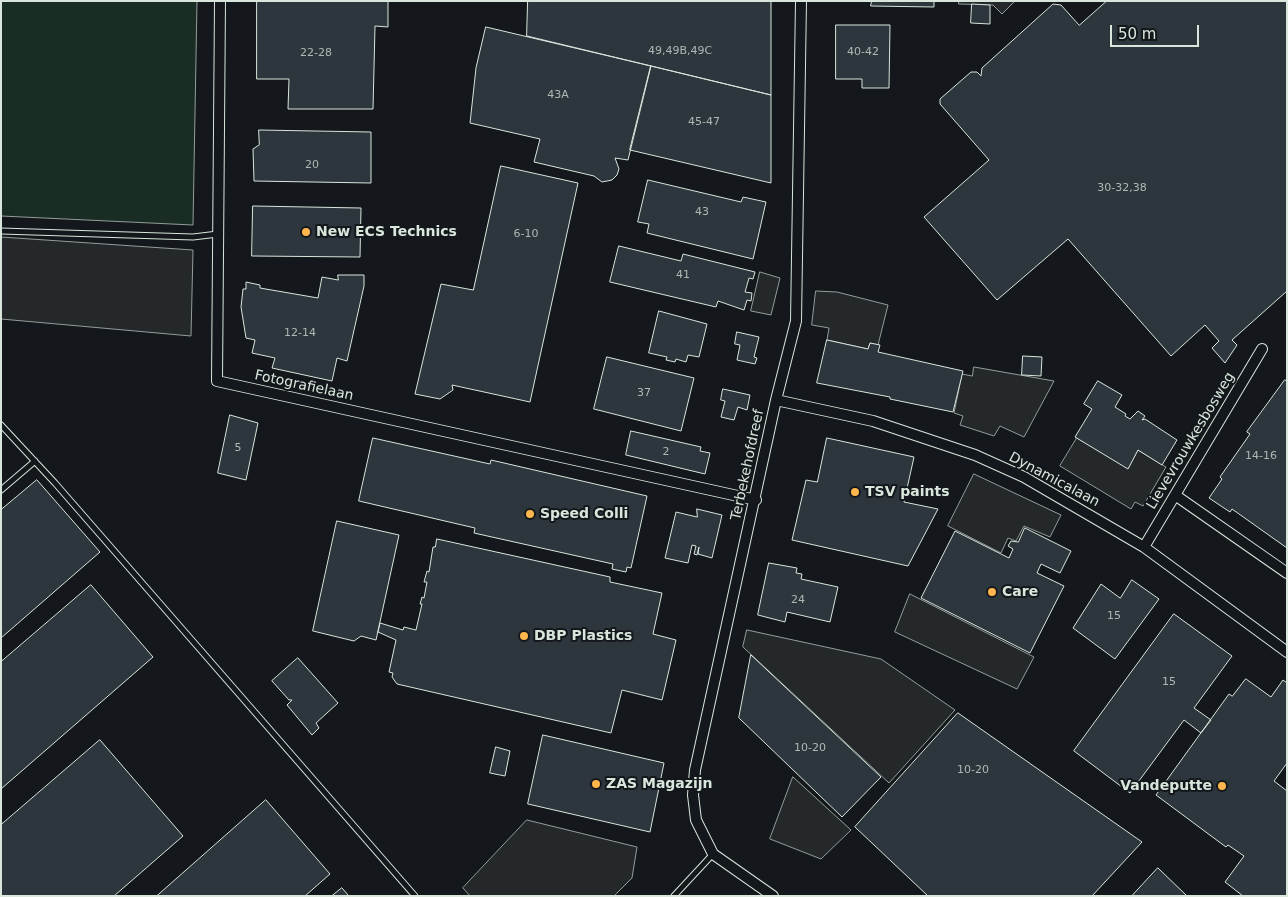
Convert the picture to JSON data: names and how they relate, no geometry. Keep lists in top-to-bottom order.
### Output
{
  "streets": {
    "street": [
      "Fotografielaan",
      "Lievevrouwkesbosweg",
      "Terbekehofdreef",
      "Dynamicalaan"
    ]
  },
  "crossings": [
    ["Fotografielaan", "Terbekehofdreef"],
    ["Lievevrouwkesbosweg", "Dynamicalaan"],
    ["Terbekehofdreef", "Dynamicalaan"]
  ],
  "places": [
    "New ECS Technics",
    "TSV paints",
    "Speed Colli",
    "Care",
    "DBP Plastics",
    "ZAS Magazijn",
    "Vandeputte"
  ],
  "house_numbers": [
    "49,49B,49C",
    "40-42",
    "22-28",
    "43A",
    "45-47",
    "20",
    "30-32,38",
    "43",
    "6-10",
    "41",
    "12-14",
    "37",
    "5",
    "2",
    "14-16",
    "24",
    "15",
    "15",
    "10-20",
    "10-20"
  ],
  "scale_bar": "50 m"
}
